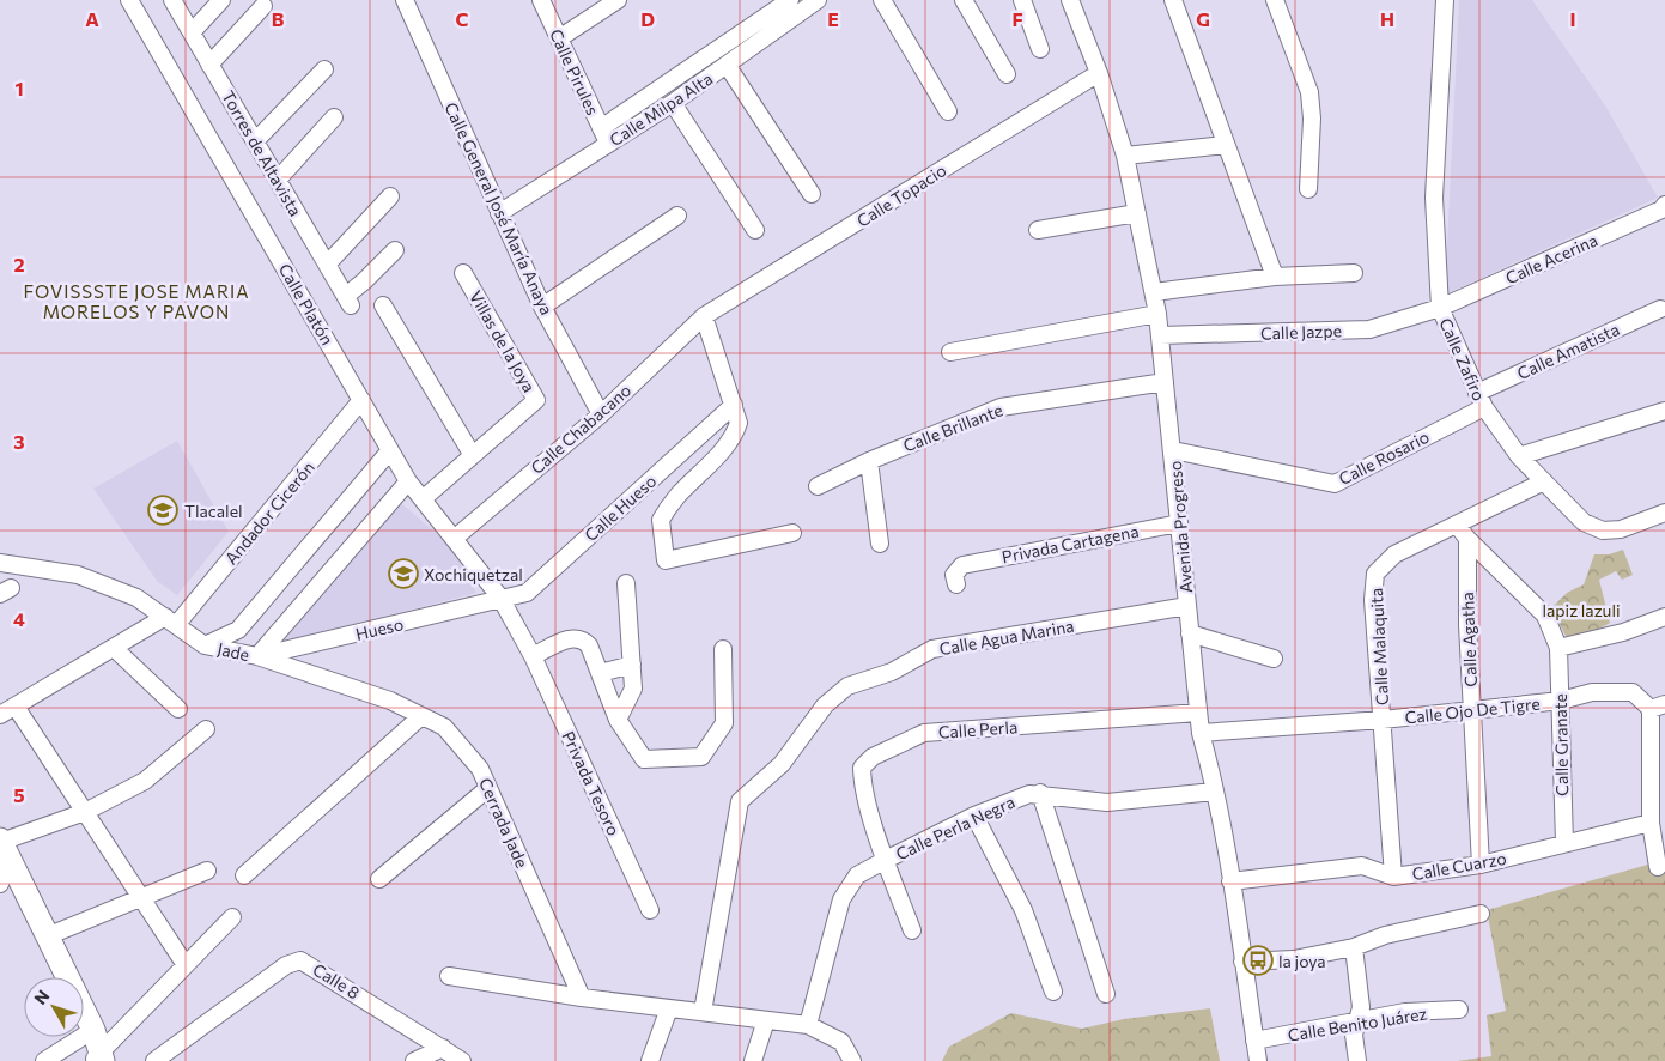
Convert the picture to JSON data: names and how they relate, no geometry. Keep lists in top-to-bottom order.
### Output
{
  "streets": {
    "street": [
      "Calle Pirules",
      "Calle Milpa Alta",
      "Torres de Altavista",
      "Calle Topacio",
      "Calle General José María Anaya",
      "Calle Acerina",
      "Calle Platón",
      "Calle Jazpe",
      "Villas de la Joya",
      "Calle Amatista",
      "Calle Zafiro",
      "Calle Brillante",
      "Calle Chabacano",
      "Calle Rosario",
      "Calle Hueso",
      "Andador Cicerón",
      "Avenida Progreso",
      "Privada Cartagena",
      "Hueso",
      "Calle Agua Marina",
      "Calle Agatha",
      "Calle Malaquita",
      "Jade",
      "Calle Ojo De Tigre",
      "Calle Perla",
      "Calle Granate",
      "Privada Tesoro",
      "Cerrada Jade",
      "Calle Perla Negra",
      "Calle Cuarzo",
      "Calle 8",
      "Calle Benito Juárez"
    ]
  },
  "crossings": [
    ["Calle Pirules", "Calle Milpa Alta"],
    ["Calle Milpa Alta", "Calle General José María Anaya"],
    ["Calle Topacio", "Calle Chabacano"],
    ["Calle Topacio", "Avenida Progreso"],
    ["Calle General José María Anaya", "Calle Chabacano"],
    ["Calle Acerina", "Calle Jazpe"],
    ["Calle Acerina", "Calle Zafiro"],
    ["Calle Platón", "Villas de la Joya"],
    ["Calle Platón", "Calle Chabacano"],
    ["Calle Platón", "Calle Hueso"],
    ["Calle Platón", "Andador Cicerón"],
    ["Calle Platón", "Hueso"],
    ["Calle Platón", "Jade"],
    ["Calle Platón", "Privada Tesoro"],
    ["Calle Jazpe", "Calle Zafiro"],
    ["Calle Jazpe", "Avenida Progreso"],
    ["Calle Amatista", "Calle Zafiro"],
    ["Calle Amatista", "Calle Rosario"],
    ["Calle Zafiro", "Calle Rosario"],
    ["Calle Zafiro", "Calle Malaquita"],
    ["Calle Brillante", "Avenida Progreso"],
    ["Calle Rosario", "Avenida Progreso"],
    ["Calle Hueso", "Hueso"],
    ["Calle Hueso", "Privada Tesoro"],
    ["Andador Cicerón", "Jade"],
    ["Avenida Progreso", "Privada Cartagena"],
    ["Avenida Progreso", "Calle Agua Marina"],
    ["Avenida Progreso", "Calle Ojo De Tigre"],
    ["Avenida Progreso", "Calle Perla"],
    ["Avenida Progreso", "Calle Perla Negra"],
    ["Avenida Progreso", "Calle Cuarzo"],
    ["Avenida Progreso", "Calle Benito Juárez"],
    ["Hueso", "Jade"],
    ["Hueso", "Privada Tesoro"],
    ["Hueso", "Cerrada Jade"],
    ["Calle Agatha", "Calle Malaquita"],
    ["Calle Agatha", "Calle Ojo De Tigre"],
    ["Calle Agatha", "Calle Granate"],
    ["Calle Agatha", "Calle Cuarzo"],
    ["Calle Malaquita", "Calle Ojo De Tigre"],
    ["Calle Malaquita", "Calle Granate"],
    ["Calle Malaquita", "Calle Cuarzo"],
    ["Jade", "Cerrada Jade"],
    ["Calle Ojo De Tigre", "Calle Granate"],
    ["Calle Perla", "Calle Perla Negra"],
    ["Calle Granate", "Calle Cuarzo"]
  ],
  "districts": ["FOVISSSTE JOSE MARIA MORELOS Y PAVON"],
  "parks": ["lapiz lazuli"],
  "places": {
    "school or university": ["Tlacalel", "Xochiquetzal"],
    "bus stop": ["la joya"]
  },
  "north": "top left",
  "grid": {
    "columns": [
      "A",
      "B",
      "C",
      "D",
      "E",
      "F",
      "G",
      "H",
      "I"
    ],
    "rows": [
      "1",
      "2",
      "3",
      "4",
      "5"
    ]
  }
}
